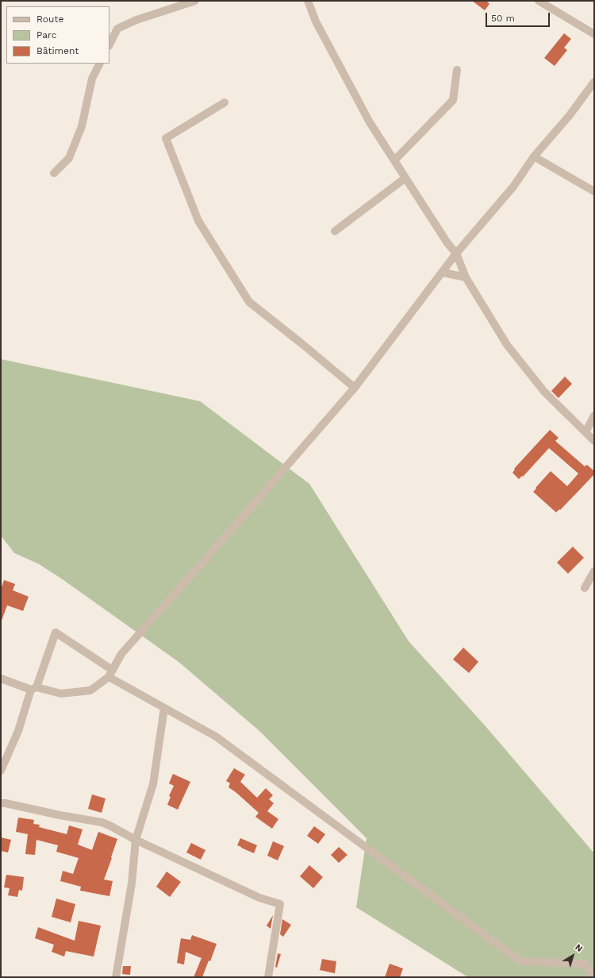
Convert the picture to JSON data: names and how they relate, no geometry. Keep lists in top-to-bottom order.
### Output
{
  "legend": ["Route", "Parc", "Bâtiment"],
  "scale_bar": "50 m",
  "north": "top right"
}
